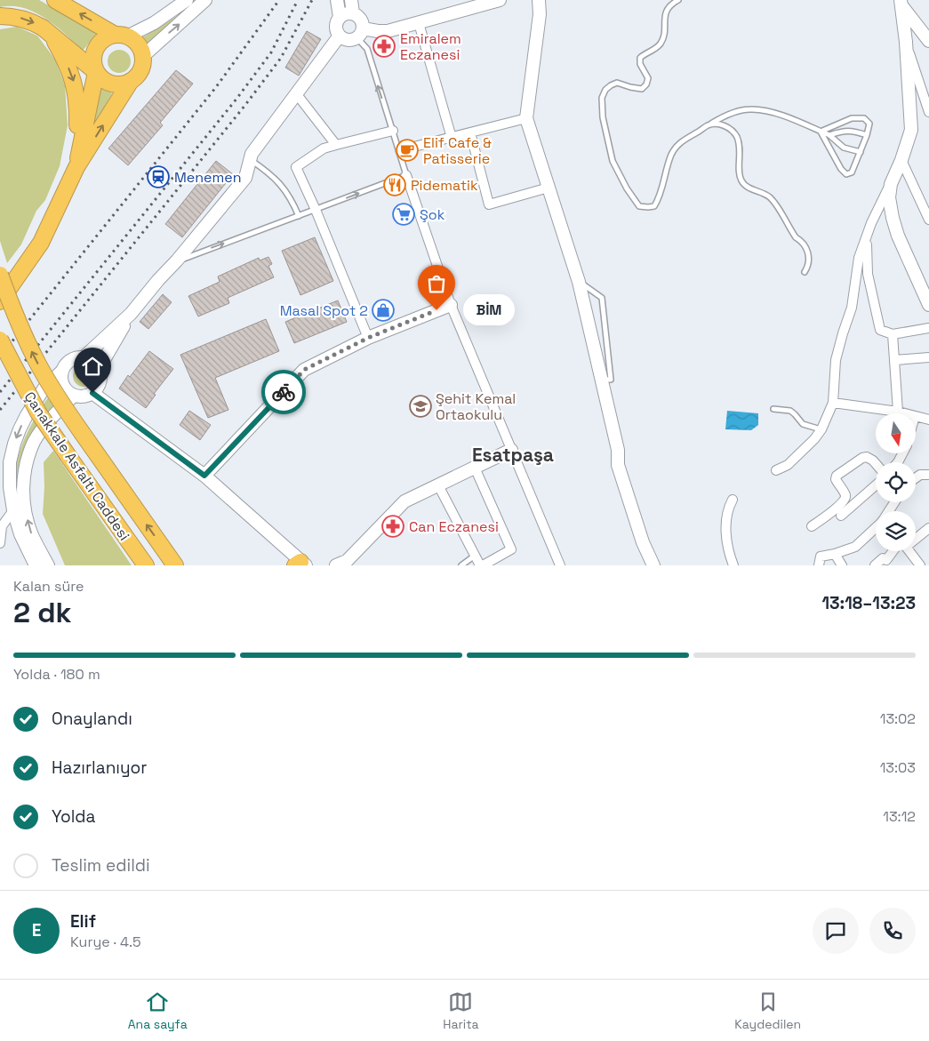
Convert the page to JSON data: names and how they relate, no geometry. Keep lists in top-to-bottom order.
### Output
{
  "streets": {
    "highway": ["Çanakkale Asfaltı Caddesi"]
  },
  "districts": ["Esatpaşa"],
  "places": {
    "pharmacy": ["Emiralem Eczanesi", "Can Eczanesi"],
    "cafe": ["Elif Cafe & Patisserie"],
    "station": ["Menemen"],
    "restaurant": ["Pidematik"],
    "supermarket": ["Şok"],
    "shop": ["Masal Spot 2"],
    "other": ["BİM"],
    "school or university": ["Şehit Kemal Ortaokulu"]
  },
  "north": "bottom",
  "page": {
    "bubble": "BİM",
    "heading": ["2 dk", "Kalan süre", "13:18–13:23"],
    "panel": ["Elif", "Kurye · 4.5"],
    "bar": "Yolda · 180 m",
    "list": [
      ["Onaylandı", "13:02"],
      ["Hazırlanıyor", "13:03"],
      ["Yolda", "13:12"],
      "Teslim edildi"
    ],
    "round": "E",
    "tabs": ["Ana sayfa", "Harita", "Kaydedilen"]
  }
}
